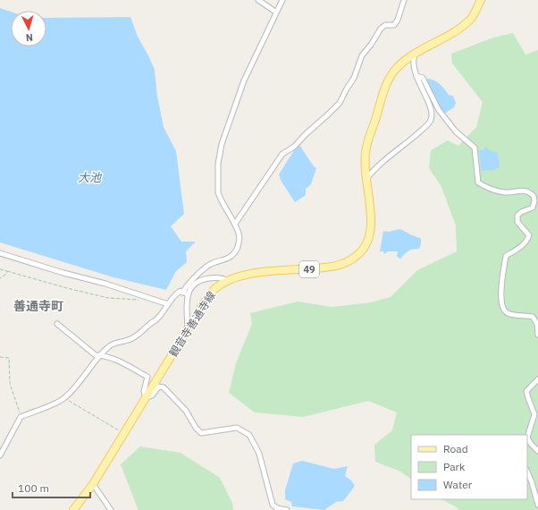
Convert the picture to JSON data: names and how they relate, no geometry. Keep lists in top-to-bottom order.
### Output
{
  "streets": {
    "main road": ["49", "観音寺善通寺線"]
  },
  "districts": ["善通寺町"],
  "water": ["大池"],
  "legend": ["Road", "Park", "Water"],
  "scale_bar": "100 m",
  "north": "bottom"
}
